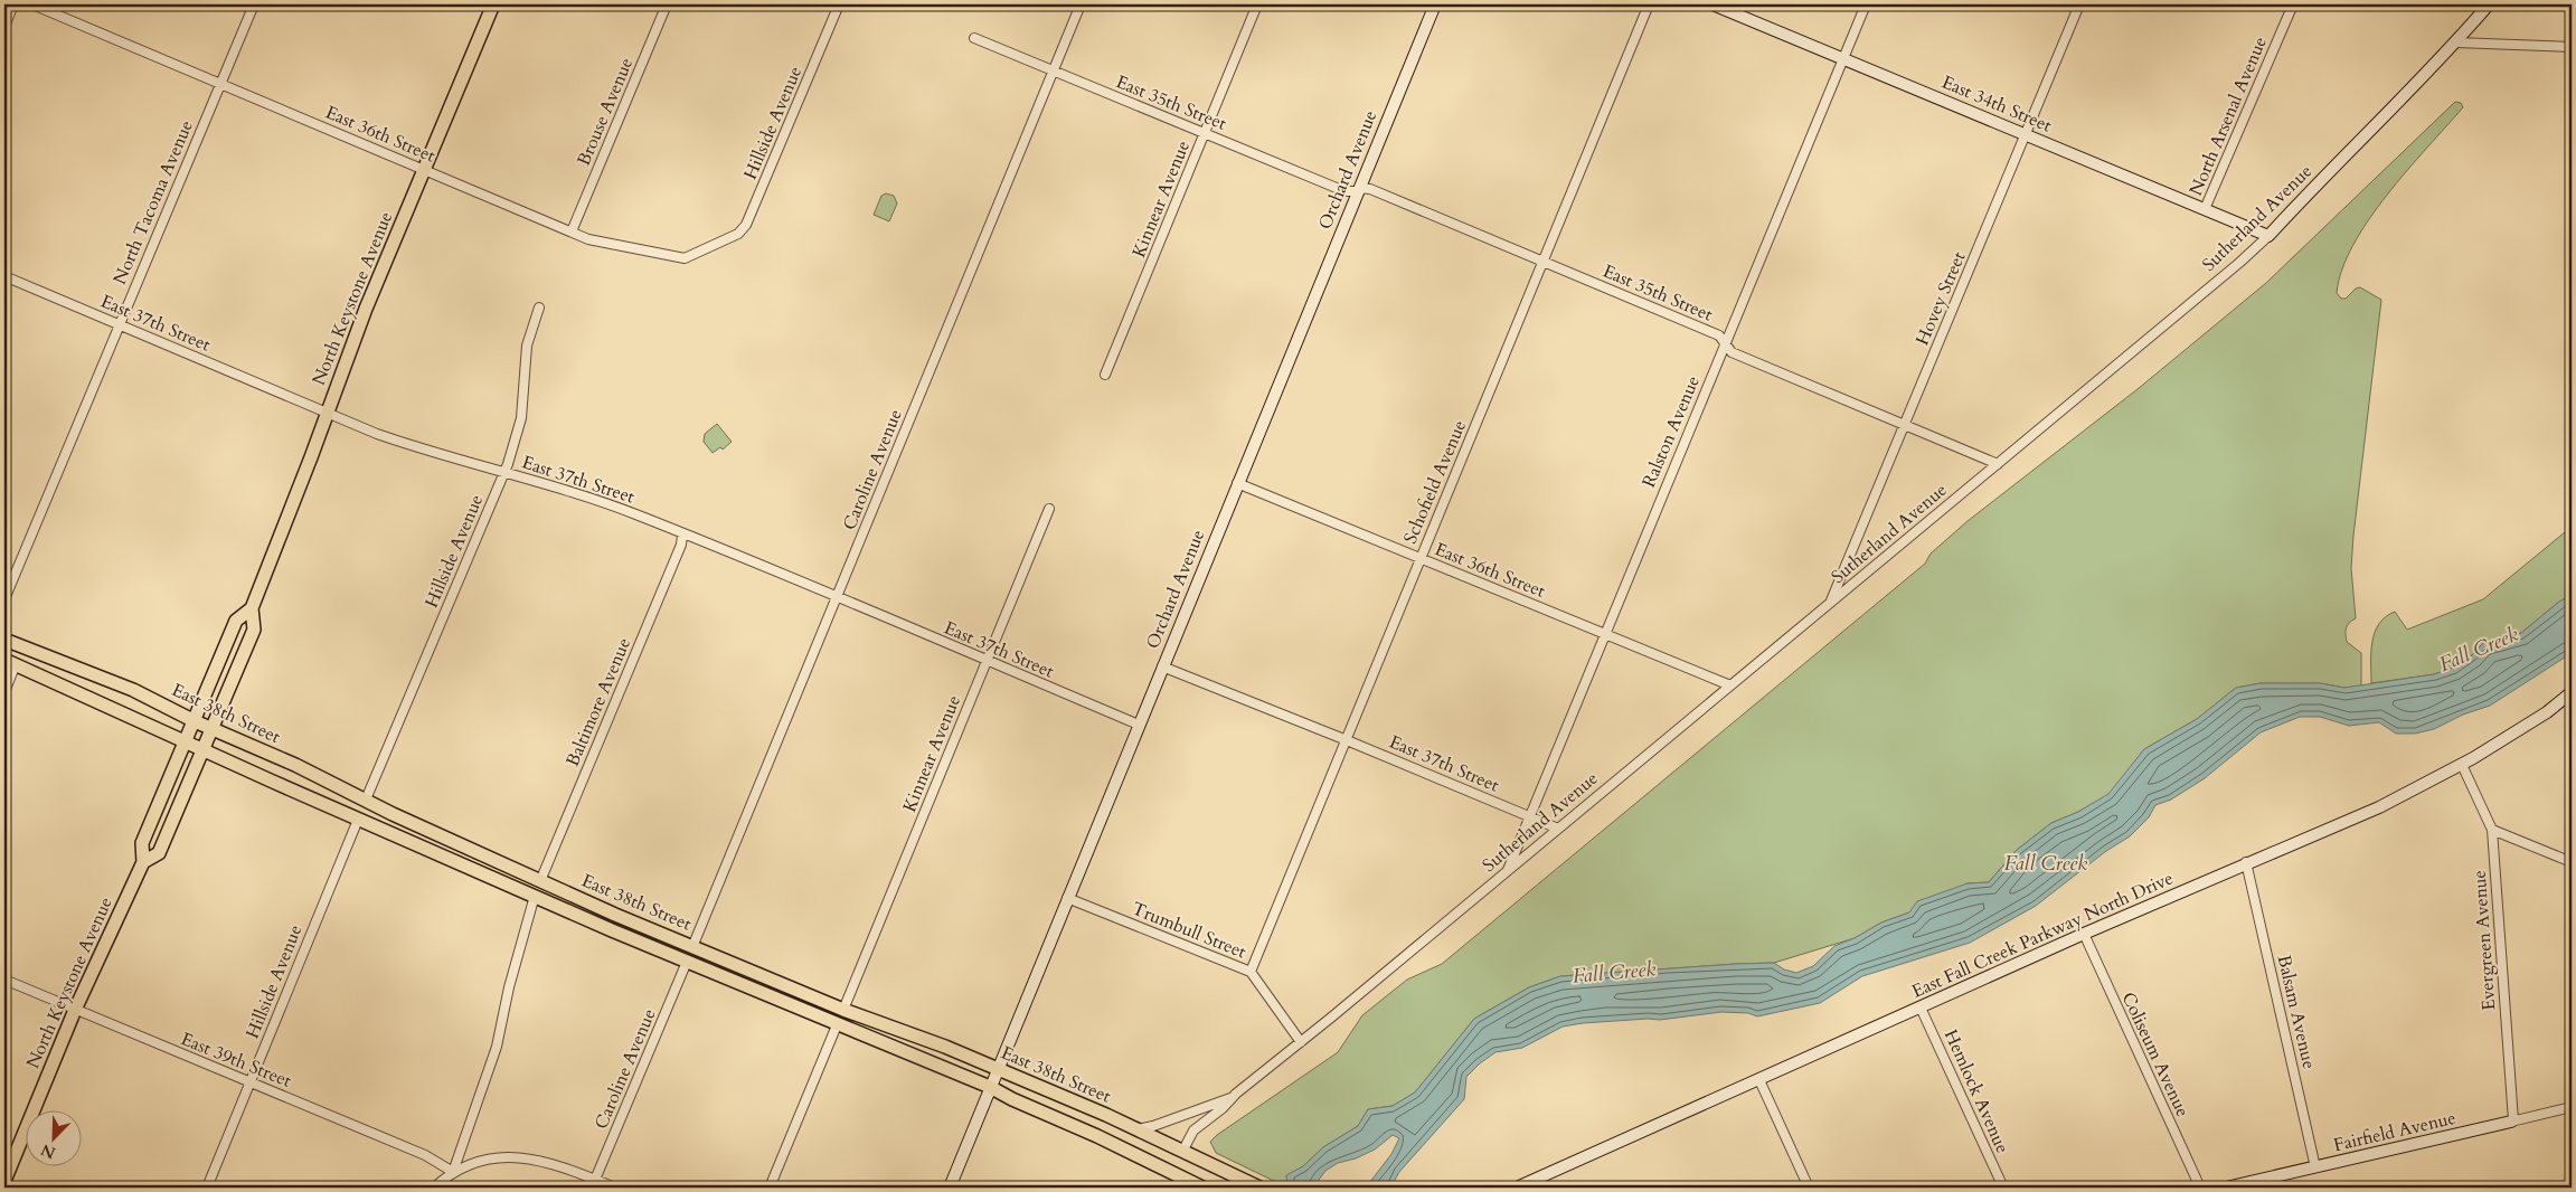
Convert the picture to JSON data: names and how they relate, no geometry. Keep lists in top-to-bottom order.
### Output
{
  "streets": {
    "main road": [
      "East 34th Street",
      "Orchard Avenue",
      "Sutherland Avenue",
      "North Keystone Avenue",
      "East 38th Street",
      "East Fall Creek Parkway North Drive",
      "Fairfield Avenue"
    ],
    "street": [
      "East 35th Street",
      "Brouse Avenue",
      "North Arsenal Avenue",
      "Hillside Avenue",
      "East 36th Street",
      "Kinnear Avenue",
      "North Tacoma Avenue",
      "Hovey Street",
      "East 37th Street",
      "Ralston Avenue",
      "Caroline Avenue",
      "Schofield Avenue",
      "Baltimore Avenue",
      "Trumbull Street",
      "Evergreen Avenue",
      "Balsam Avenue",
      "Coliseum Avenue",
      "East 39th Street",
      "Hemlock Avenue"
    ]
  },
  "crossings": [
    ["East 35th Street", "Orchard Avenue"],
    ["East 35th Street", "Kinnear Avenue"],
    ["East 35th Street", "Sutherland Avenue"],
    ["East 35th Street", "Hovey Street"],
    ["East 35th Street", "Ralston Avenue"],
    ["East 35th Street", "Caroline Avenue"],
    ["East 35th Street", "Schofield Avenue"],
    ["East 34th Street", "North Arsenal Avenue"],
    ["East 34th Street", "Sutherland Avenue"],
    ["East 34th Street", "Hovey Street"],
    ["East 34th Street", "Ralston Avenue"],
    ["Brouse Avenue", "East 36th Street"],
    ["Hillside Avenue", "East 36th Street"],
    ["Hillside Avenue", "East 37th Street"],
    ["Hillside Avenue", "East 38th Street"],
    ["Hillside Avenue", "East 39th Street"],
    ["East 36th Street", "Orchard Avenue"],
    ["East 36th Street", "North Tacoma Avenue"],
    ["East 36th Street", "Sutherland Avenue"],
    ["East 36th Street", "North Keystone Avenue"],
    ["East 36th Street", "Ralston Avenue"],
    ["East 36th Street", "Schofield Avenue"],
    ["Orchard Avenue", "East 37th Street"],
    ["Orchard Avenue", "East 38th Street"],
    ["Orchard Avenue", "Trumbull Street"],
    ["Kinnear Avenue", "East 37th Street"],
    ["Kinnear Avenue", "East 38th Street"],
    ["North Tacoma Avenue", "East 37th Street"],
    ["Sutherland Avenue", "Hovey Street"],
    ["Sutherland Avenue", "East 37th Street"],
    ["Sutherland Avenue", "Ralston Avenue"],
    ["Sutherland Avenue", "East 38th Street"],
    ["Sutherland Avenue", "Trumbull Street"],
    ["North Keystone Avenue", "East 37th Street"],
    ["North Keystone Avenue", "East 38th Street"],
    ["North Keystone Avenue", "East 39th Street"],
    ["East 37th Street", "Ralston Avenue"],
    ["East 37th Street", "Caroline Avenue"],
    ["East 37th Street", "Schofield Avenue"],
    ["East 37th Street", "Baltimore Avenue"],
    ["Caroline Avenue", "East 38th Street"],
    ["Schofield Avenue", "Trumbull Street"],
    ["Baltimore Avenue", "East 38th Street"],
    ["East Fall Creek Parkway North Drive", "Evergreen Avenue"],
    ["East Fall Creek Parkway North Drive", "Balsam Avenue"],
    ["East Fall Creek Parkway North Drive", "Coliseum Avenue"],
    ["East Fall Creek Parkway North Drive", "Hemlock Avenue"],
    ["Evergreen Avenue", "Fairfield Avenue"],
    ["Balsam Avenue", "Fairfield Avenue"]
  ],
  "water": ["Fall Creek"],
  "north": "bottom left"
}
